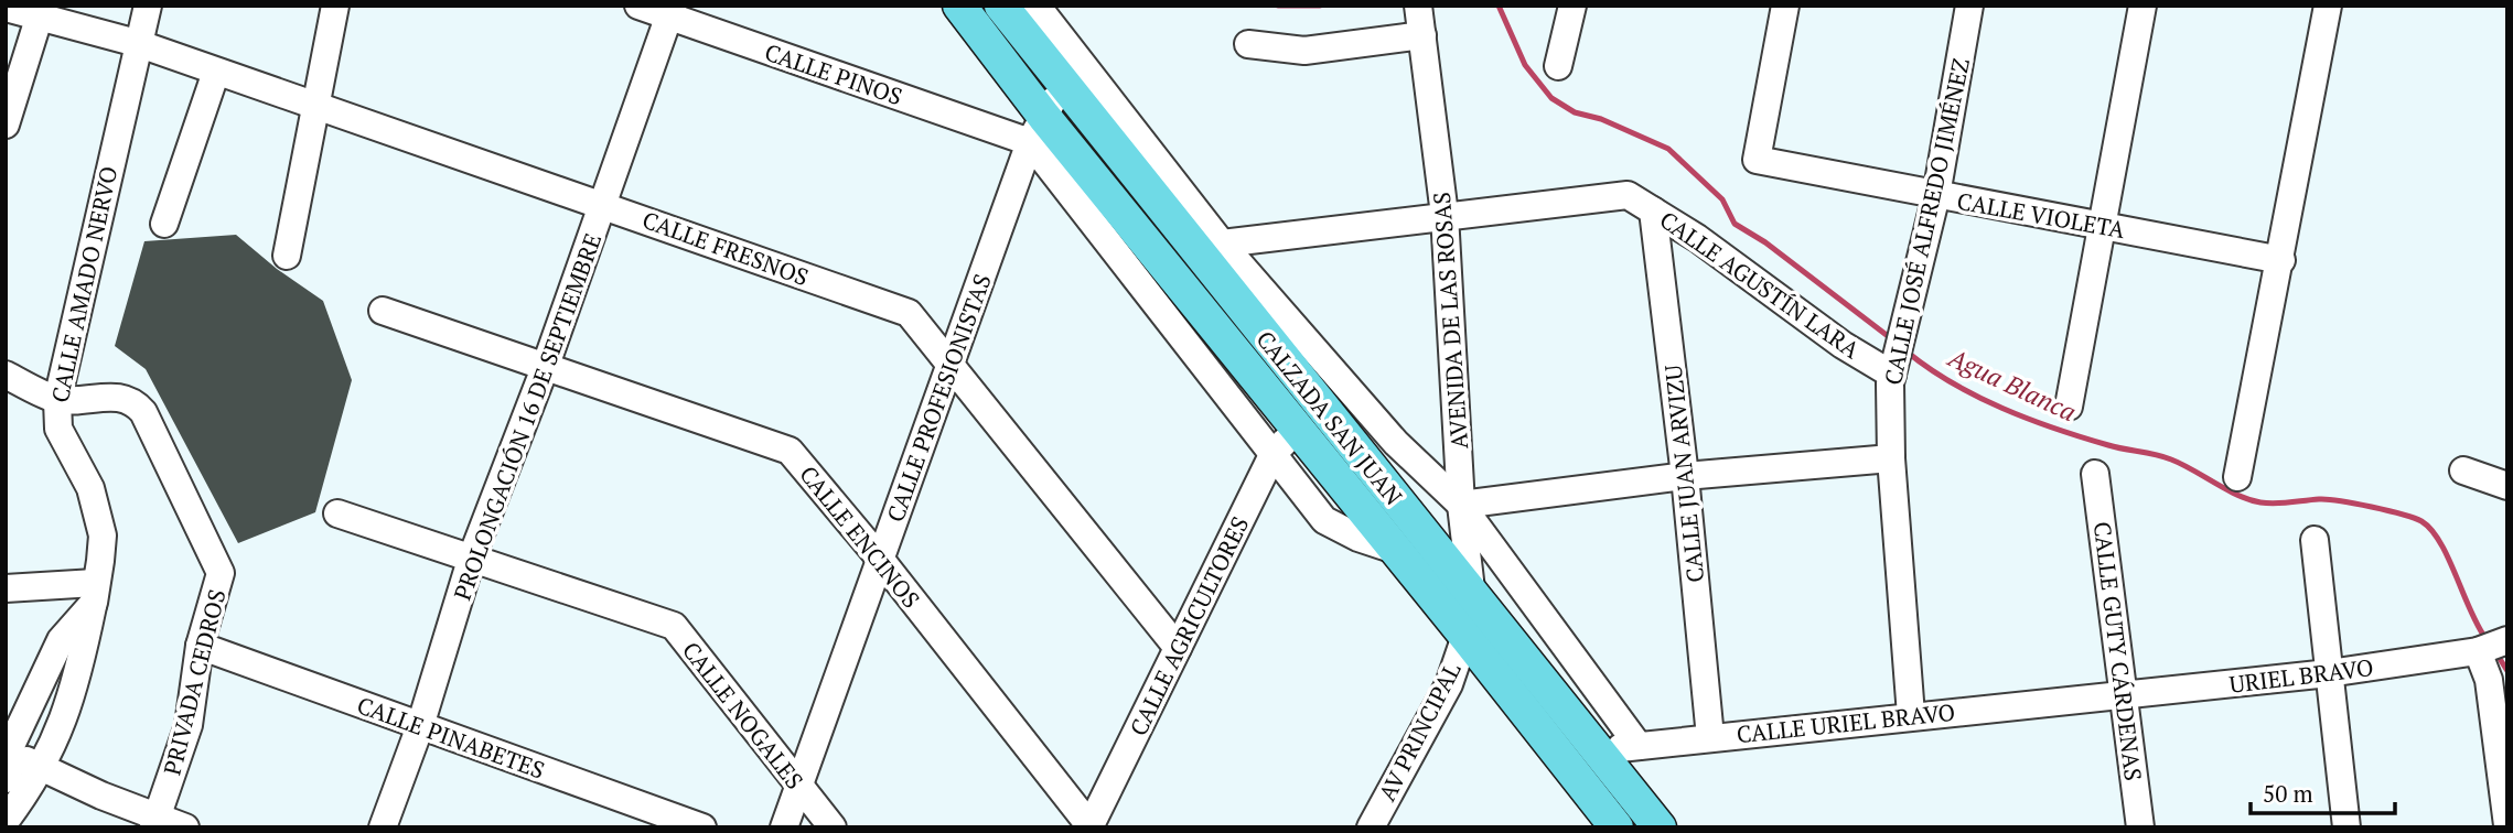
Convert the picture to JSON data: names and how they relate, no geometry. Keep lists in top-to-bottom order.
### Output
{
  "streets": {
    "main road": ["CALZADA SAN JUAN"],
    "street": [
      "CALLE PINOS",
      "CALLE VIOLETA",
      "CALLE JOSÉ ALFREDO JIMÉNEZ",
      "CALLE FRESNOS",
      "CALLE AMADO NERVO",
      "CALLE AGUSTÍN LARA",
      "AVENIDA DE LAS ROSAS",
      "CALLE PROFESIONISTAS",
      "PROLONGACIÓN 16 DE SEPTIEMBRE",
      "CALLE JUAN ARVIZU",
      "CALLE ENCINOS",
      "CALLE AGRICULTORES",
      "CALLE GUTY CÁRDENAS",
      "URIEL BRAVO",
      "PRIVADA CEDROS",
      "CALLE NOGALES",
      "CALLE URIEL BRAVO",
      "AV PRINCIPAL",
      "CALLE PINABETES"
    ]
  },
  "crossings": [
    ["CALLE PINOS", "CALLE PROFESIONISTAS"],
    ["CALLE PINOS", "PROLONGACIÓN 16 DE SEPTIEMBRE"],
    ["CALLE PINOS", "CALZADA SAN JUAN"],
    ["CALLE VIOLETA", "CALLE JOSÉ ALFREDO JIMÉNEZ"],
    ["CALLE JOSÉ ALFREDO JIMÉNEZ", "CALLE AGUSTÍN LARA"],
    ["CALLE JOSÉ ALFREDO JIMÉNEZ", "CALLE URIEL BRAVO"],
    ["CALLE FRESNOS", "CALLE AMADO NERVO"],
    ["CALLE FRESNOS", "CALLE PROFESIONISTAS"],
    ["CALLE FRESNOS", "PROLONGACIÓN 16 DE SEPTIEMBRE"],
    ["CALLE FRESNOS", "CALLE AGRICULTORES"],
    ["CALLE AMADO NERVO", "PRIVADA CEDROS"],
    ["CALLE AGUSTÍN LARA", "AVENIDA DE LAS ROSAS"],
    ["CALLE AGUSTÍN LARA", "CALLE JUAN ARVIZU"],
    ["AVENIDA DE LAS ROSAS", "CALZADA SAN JUAN"],
    ["AVENIDA DE LAS ROSAS", "AV PRINCIPAL"],
    ["CALLE PROFESIONISTAS", "CALZADA SAN JUAN"],
    ["CALLE PROFESIONISTAS", "CALLE ENCINOS"],
    ["CALLE PROFESIONISTAS", "CALLE NOGALES"],
    ["PROLONGACIÓN 16 DE SEPTIEMBRE", "CALLE ENCINOS"],
    ["PROLONGACIÓN 16 DE SEPTIEMBRE", "CALLE NOGALES"],
    ["PROLONGACIÓN 16 DE SEPTIEMBRE", "CALLE PINABETES"],
    ["CALZADA SAN JUAN", "CALLE AGRICULTORES"],
    ["CALZADA SAN JUAN", "CALLE URIEL BRAVO"],
    ["CALZADA SAN JUAN", "AV PRINCIPAL"],
    ["CALLE JUAN ARVIZU", "CALLE URIEL BRAVO"],
    ["CALLE ENCINOS", "CALLE AGRICULTORES"],
    ["CALLE GUTY CÁRDENAS", "URIEL BRAVO"],
    ["CALLE GUTY CÁRDENAS", "CALLE URIEL BRAVO"],
    ["URIEL BRAVO", "CALLE URIEL BRAVO"],
    ["PRIVADA CEDROS", "CALLE PINABETES"]
  ],
  "water": ["Agua Blanca"],
  "scale_bar": "50 m"
}
